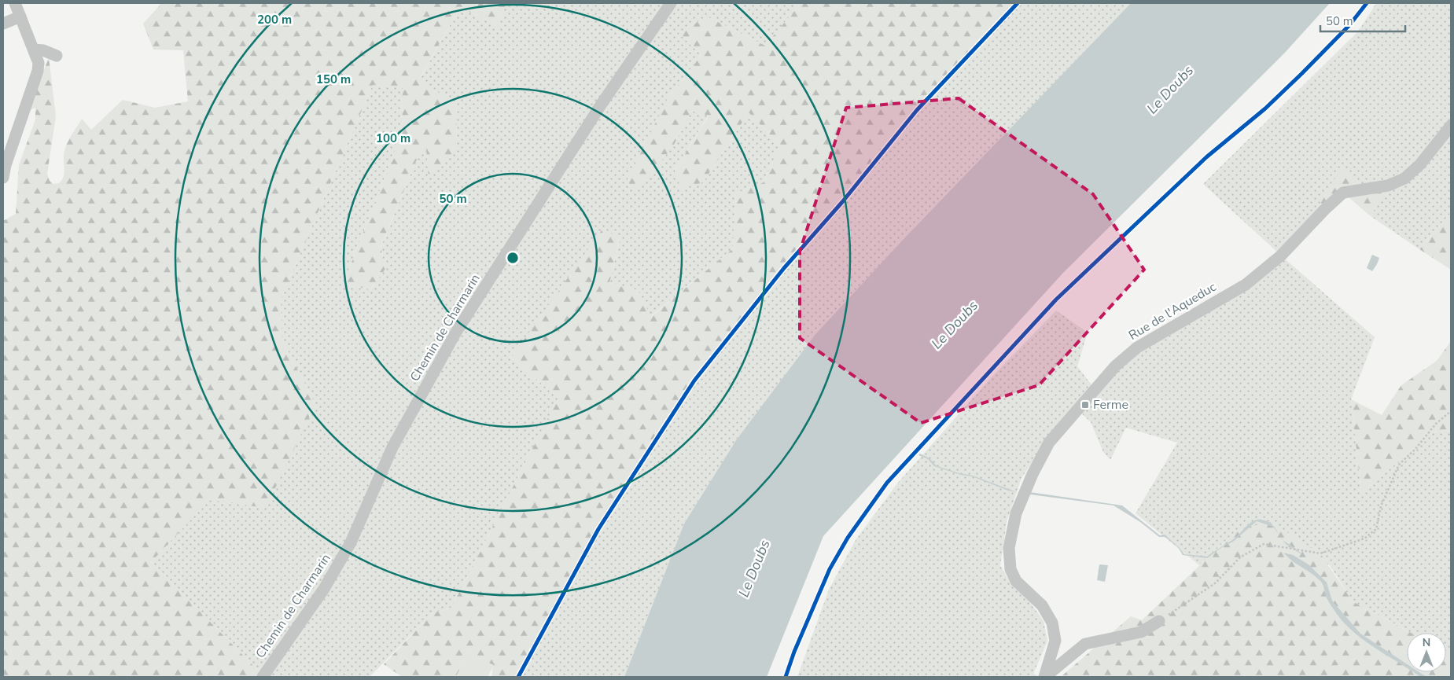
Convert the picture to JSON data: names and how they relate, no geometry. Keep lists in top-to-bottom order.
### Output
{
  "streets": {
    "street": ["Rue de l'Aqueduc", "Chemin de Charmarin"]
  },
  "water": ["Le Doubs"],
  "places": {
    "transit": ["Ferme"]
  },
  "scale_bar": "50 m",
  "north": "top",
  "rings": [
    "200 m",
    "150 m",
    "100 m",
    "50 m"
  ]
}
